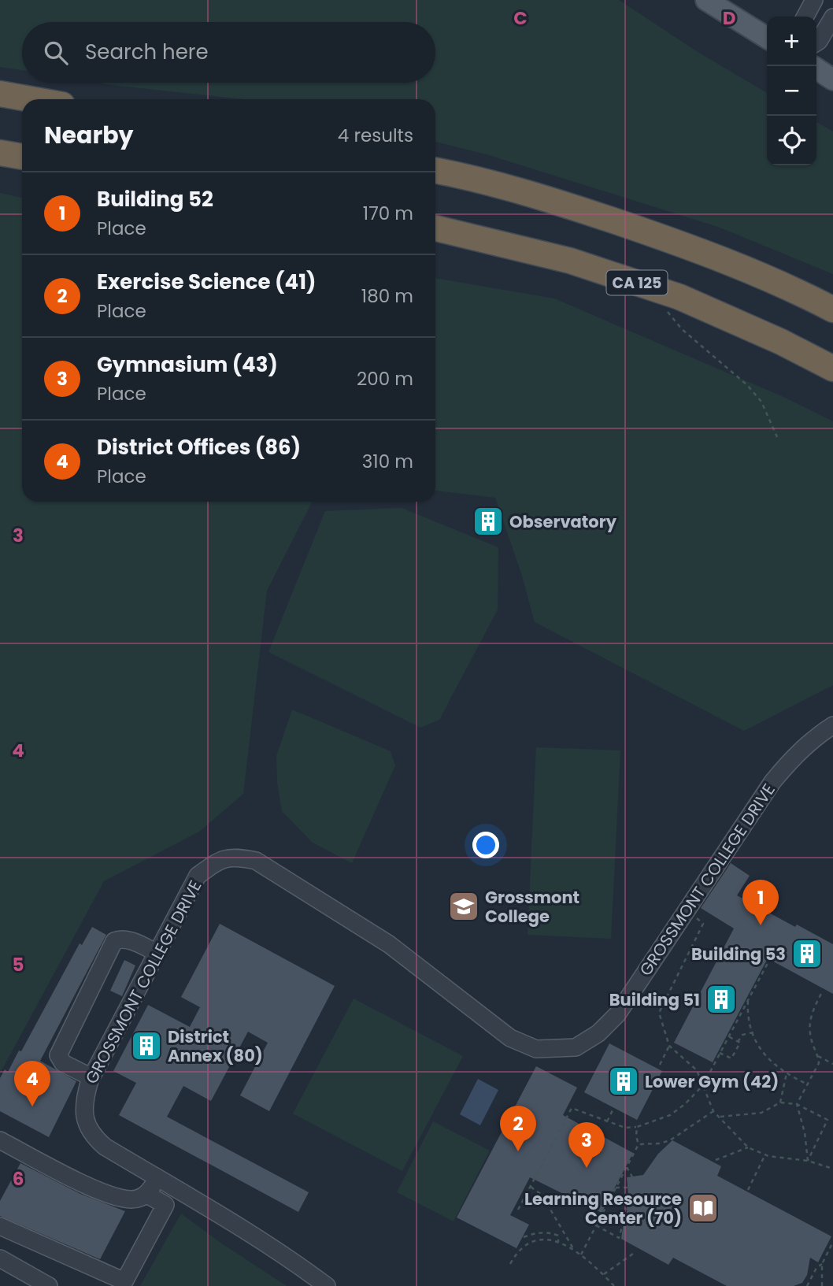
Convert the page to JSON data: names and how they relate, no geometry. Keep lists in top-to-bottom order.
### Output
{
  "streets": {
    "highway": ["CA 125"],
    "street": ["GROSSMONT COLLEGE DRIVE"]
  },
  "places": {
    "building": [
      "Observatory",
      "Building 53",
      "Building 51",
      "District Annex (80)",
      "Lower Gym (42)"
    ],
    "school or university": ["Grossmont College"],
    "library": ["Learning Resource Center (70)"]
  },
  "page": {
    "map_buttons": ["+", "−"],
    "search": "Search here",
    "heading": ["Nearby", "4 results"],
    "list": [
      {
        "mark": "1",
        "name": "Building 52",
        "note": "Place",
        "value": "170 m"
      },
      {
        "mark": "2",
        "name": "Exercise Science (41)",
        "note": "Place",
        "value": "180 m"
      },
      {
        "mark": "3",
        "name": "Gymnasium (43)",
        "note": "Place",
        "value": "200 m"
      },
      {
        "mark": "4",
        "name": "District Offices (86)",
        "note": "Place",
        "value": "310 m"
      }
    ],
    "pins": [
      "1",
      "4",
      "2",
      "3"
    ]
  },
  "grid": {
    "columns": ["C", "D"],
    "rows": [
      "3",
      "4",
      "5",
      "6"
    ]
  }
}
